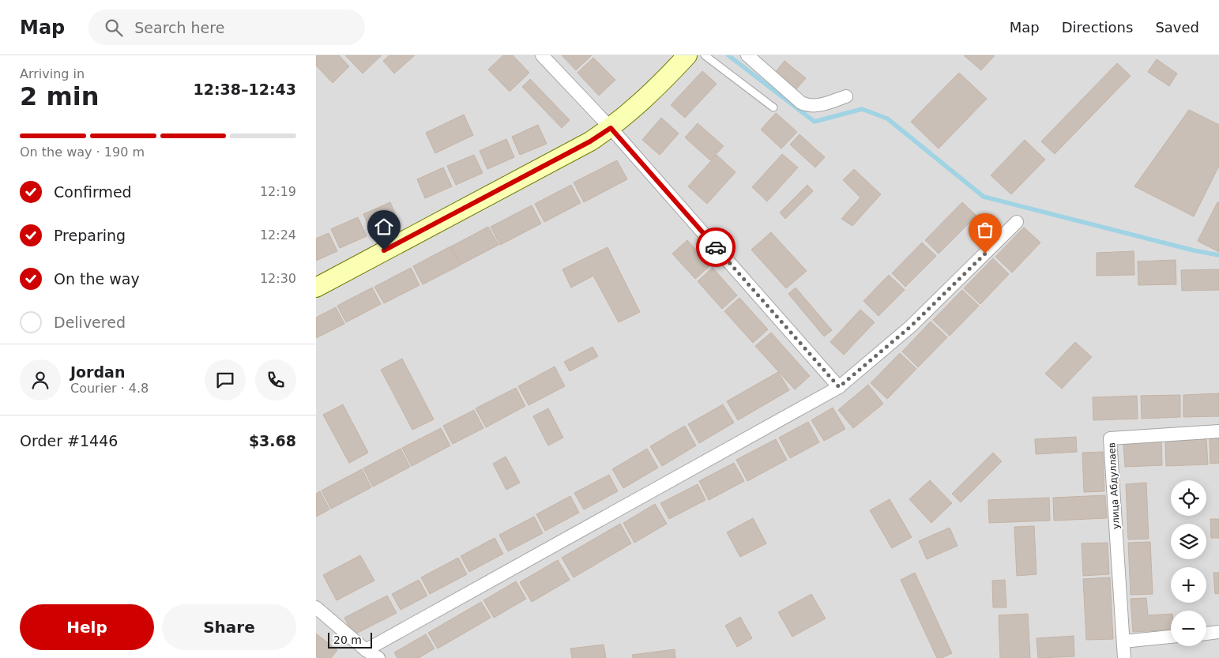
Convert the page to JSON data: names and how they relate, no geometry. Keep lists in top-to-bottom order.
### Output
{
  "streets": {
    "street": ["улица Абдуллаев"]
  },
  "scale_bar": "20 m",
  "page": {
    "header": "Map",
    "search": "Search here",
    "nav": ["Map", "Directions", "Saved"],
    "heading": ["2 min", "Arriving in", "12:38–12:43"],
    "panel": [
      "Jordan",
      "Courier · 4.8",
      "Order #1446",
      "$3.68"
    ],
    "bar": "On the way · 190 m",
    "list": [
      ["Confirmed", "12:19"],
      ["Preparing", "12:24"],
      ["On the way", "12:30"],
      "Delivered"
    ],
    "map_buttons": ["+", "−"],
    "buttons": ["Help", "Share"],
    "scale": "20 m"
  }
}
